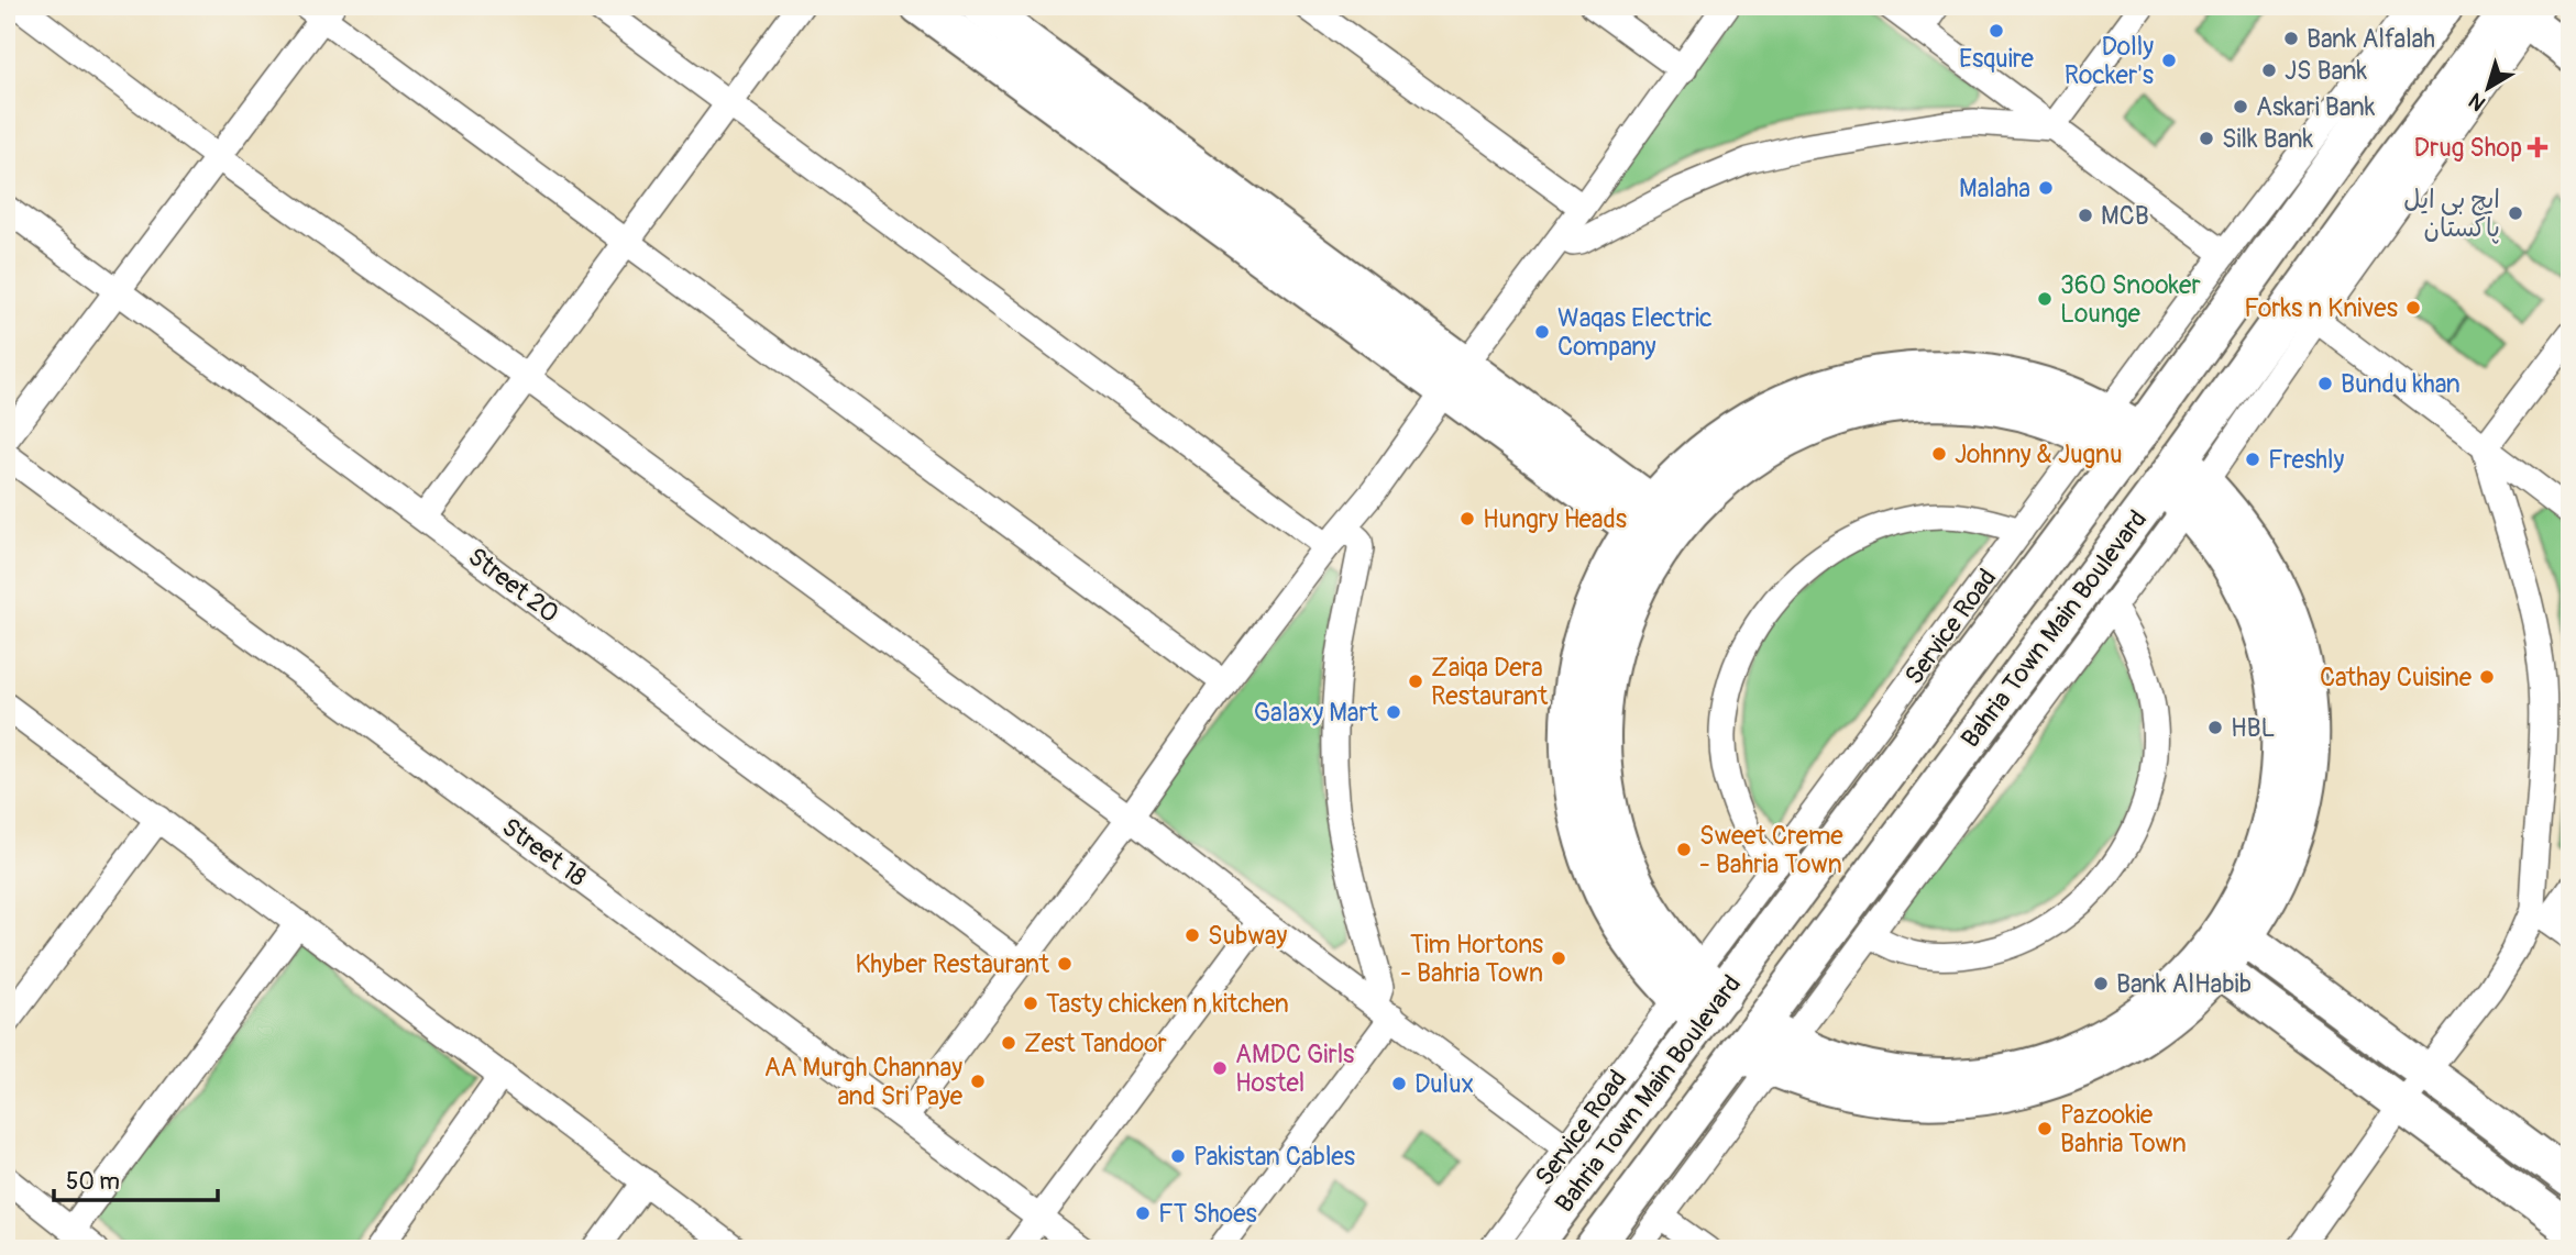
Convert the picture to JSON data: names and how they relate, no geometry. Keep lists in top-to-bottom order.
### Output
{
  "streets": {
    "street": [
      "Street 20",
      "Service Road",
      "Bahria Town Main Boulevard",
      "Street 18"
    ]
  },
  "crossings": [
    ["Service Road", "Bahria Town Main Boulevard"]
  ],
  "places": {
    "other": [
      "Esquire",
      "Bank Alfalah",
      "Dolly Rocker's",
      "JS Bank",
      "Askari Bank",
      "Silk Bank",
      "Malaha",
      "ایچ بی ایل پاکستان",
      "MCB",
      "360 Snooker Lounge",
      "Forks n Knives",
      "Waqas Electric Company",
      "Bundu khan",
      "Johnny & Jugnu",
      "Freshly",
      "Hungry Heads",
      "Cathay Cuisine",
      "Zaiqa Dera Restaurant",
      "Galaxy Mart",
      "HBL",
      "Sweet Creme - Bahria Town",
      "Subway",
      "Tim Hortons - Bahria Town",
      "Khyber Restaurant",
      "Bank AlHabib",
      "Tasty chicken n kitchen",
      "Zest Tandoor",
      "AMDC Girls Hostel",
      "AA Murgh Channay and Sri Paye",
      "Dulux",
      "Pazookie Bahria Town",
      "Pakistan Cables",
      "FT Shoes"
    ],
    "health": ["Drug Shop"]
  },
  "scale_bar": "50 m",
  "north": "bottom left"
}
